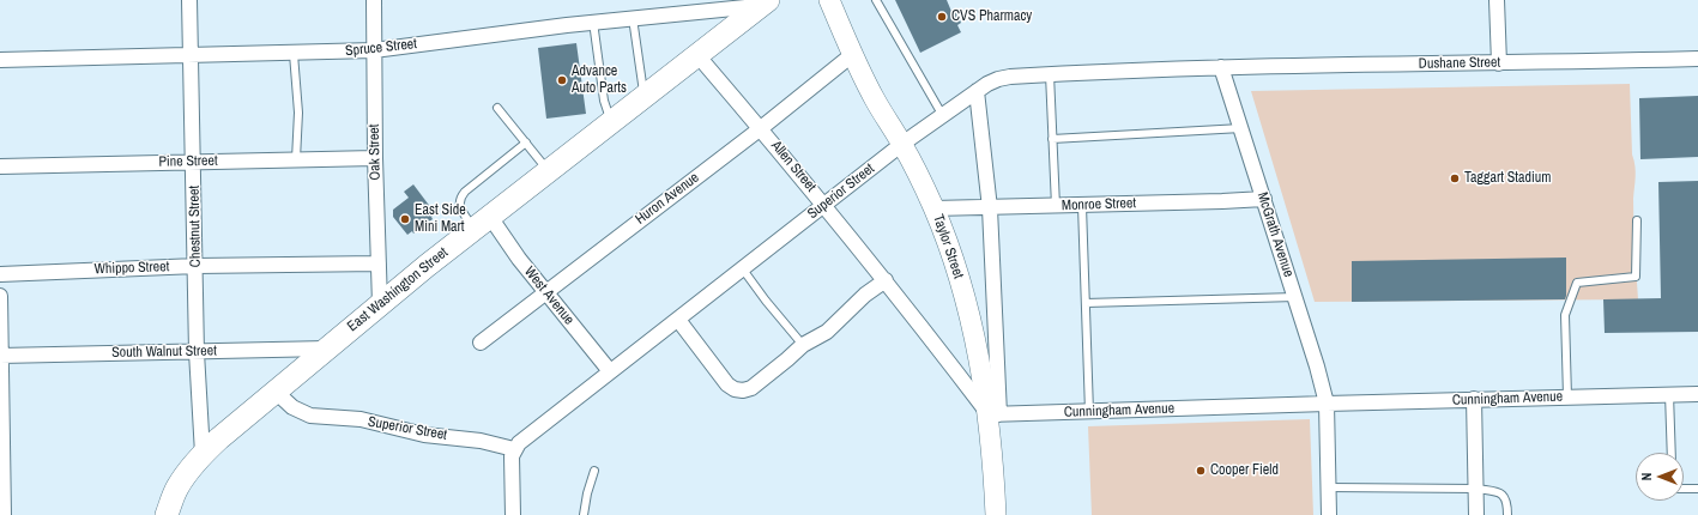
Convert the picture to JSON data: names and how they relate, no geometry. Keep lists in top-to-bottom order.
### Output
{
  "streets": {
    "main road": ["Taylor Street", "East Washington Street"],
    "street": [
      "Spruce Street",
      "Dushane Street",
      "Oak Street",
      "Pine Street",
      "Allen Street",
      "Superior Street",
      "Huron Avenue",
      "Monroe Street",
      "Chestnut Street",
      "McGrath Avenue",
      "Whippo Street",
      "West Avenue",
      "South Walnut Street",
      "Cunningham Avenue"
    ]
  },
  "crossings": [
    ["Spruce Street", "Oak Street"],
    ["Spruce Street", "Chestnut Street"],
    ["Spruce Street", "East Washington Street"],
    ["Dushane Street", "Superior Street"],
    ["Dushane Street", "McGrath Avenue"],
    ["Oak Street", "Pine Street"],
    ["Oak Street", "Whippo Street"],
    ["Oak Street", "East Washington Street"],
    ["Pine Street", "Chestnut Street"],
    ["Allen Street", "Superior Street"],
    ["Allen Street", "Huron Avenue"],
    ["Allen Street", "East Washington Street"],
    ["Superior Street", "McGrath Avenue"],
    ["Superior Street", "Taylor Street"],
    ["Superior Street", "East Washington Street"],
    ["Superior Street", "West Avenue"],
    ["Huron Avenue", "Taylor Street"],
    ["Huron Avenue", "West Avenue"],
    ["Monroe Street", "McGrath Avenue"],
    ["Monroe Street", "Taylor Street"],
    ["Chestnut Street", "Whippo Street"],
    ["Chestnut Street", "East Washington Street"],
    ["Chestnut Street", "South Walnut Street"],
    ["McGrath Avenue", "Cunningham Avenue"],
    ["Taylor Street", "Cunningham Avenue"],
    ["East Washington Street", "West Avenue"],
    ["East Washington Street", "South Walnut Street"]
  ],
  "places": [
    "CVS Pharmacy",
    "Advance Auto Parts",
    "Taggart Stadium",
    "East Side Mini Mart",
    "Cooper Field"
  ],
  "north": "left"
}
